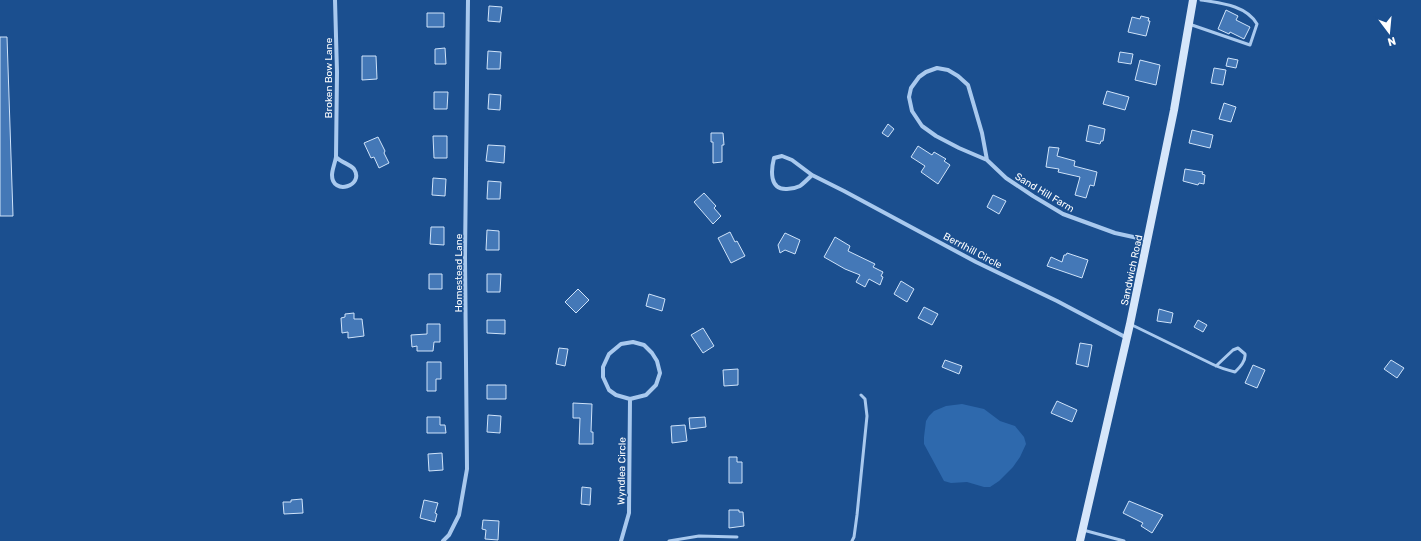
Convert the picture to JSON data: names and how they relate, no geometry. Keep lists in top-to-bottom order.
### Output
{
  "streets": {
    "main road": ["Sandwich Road"],
    "street": [
      "Broken Bow Lane",
      "Sand Hill Farm",
      "BerrIhill Circle",
      "Homestead Lane",
      "Wyndlea Circle"
    ]
  },
  "crossings": [
    ["Sand Hill Farm", "Sandwich Road"],
    ["BerrIhill Circle", "Sandwich Road"]
  ],
  "north": "bottom"
}
